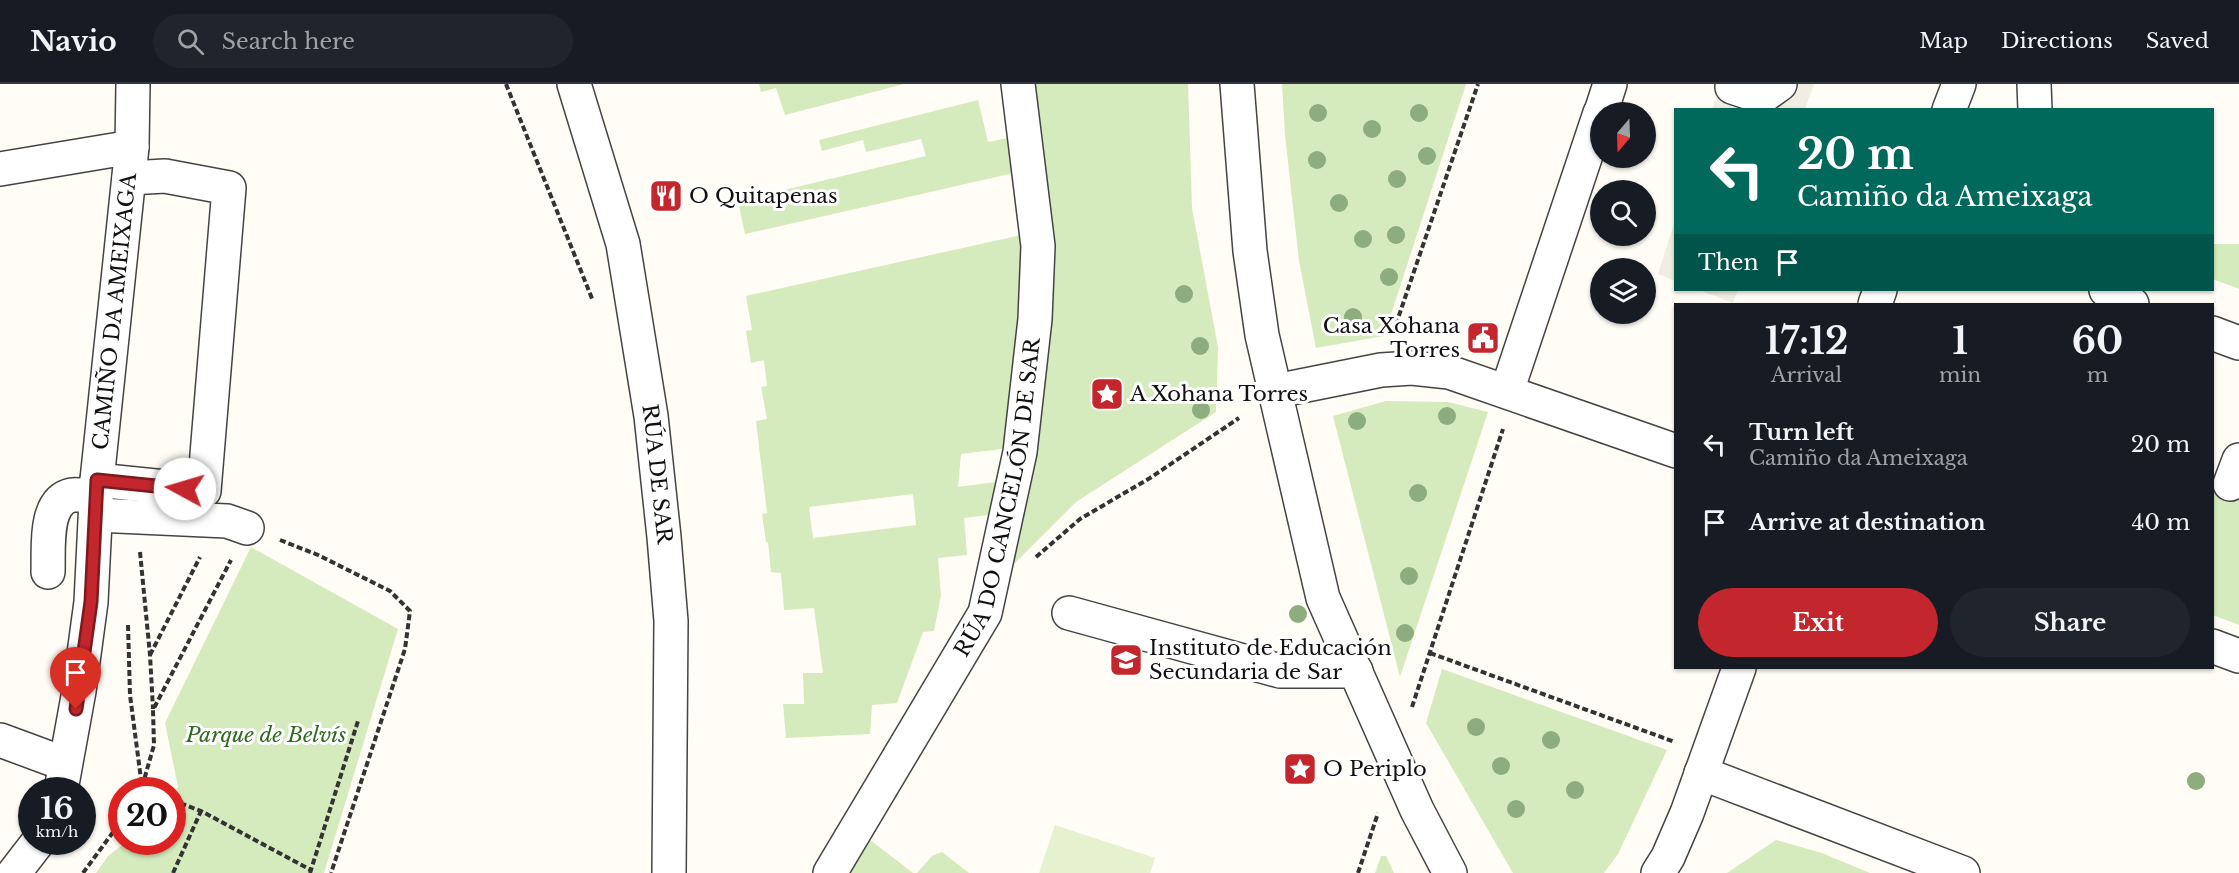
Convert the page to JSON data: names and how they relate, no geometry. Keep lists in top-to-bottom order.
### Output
{
  "streets": {
    "street": ["CAMIÑO DA AMEIXAGA", "RÚA DE SAR", "RÚA DO CANCELÓN DE SAR"]
  },
  "parks": ["Parque de Belvís"],
  "places": {
    "restaurant": ["O Quitapenas"],
    "public building": ["Casa Xohana Torres"],
    "place": ["A Xohana Torres", "O Periplo"],
    "school or university": ["Instituto de Educación Secundaria de Sar"]
  },
  "north": "bottom",
  "page": {
    "header": "Navio",
    "search": "Search here",
    "nav": ["Map", "Directions", "Saved"],
    "turn": ["20 m", "Camiño da Ameixaga"],
    "then": "Then",
    "eta": [
      "17:12",
      "Arrival",
      "1",
      "min",
      "60",
      "m"
    ],
    "list": [
      {
        "name": "Turn left",
        "note": "Camiño da Ameixaga",
        "value": "20 m"
      },
      {
        "name": "Arrive at destination",
        "value": "40 m"
      }
    ],
    "buttons": ["Exit", "Share"],
    "speed": "16 km/h",
    "limit": "20"
  }
}
